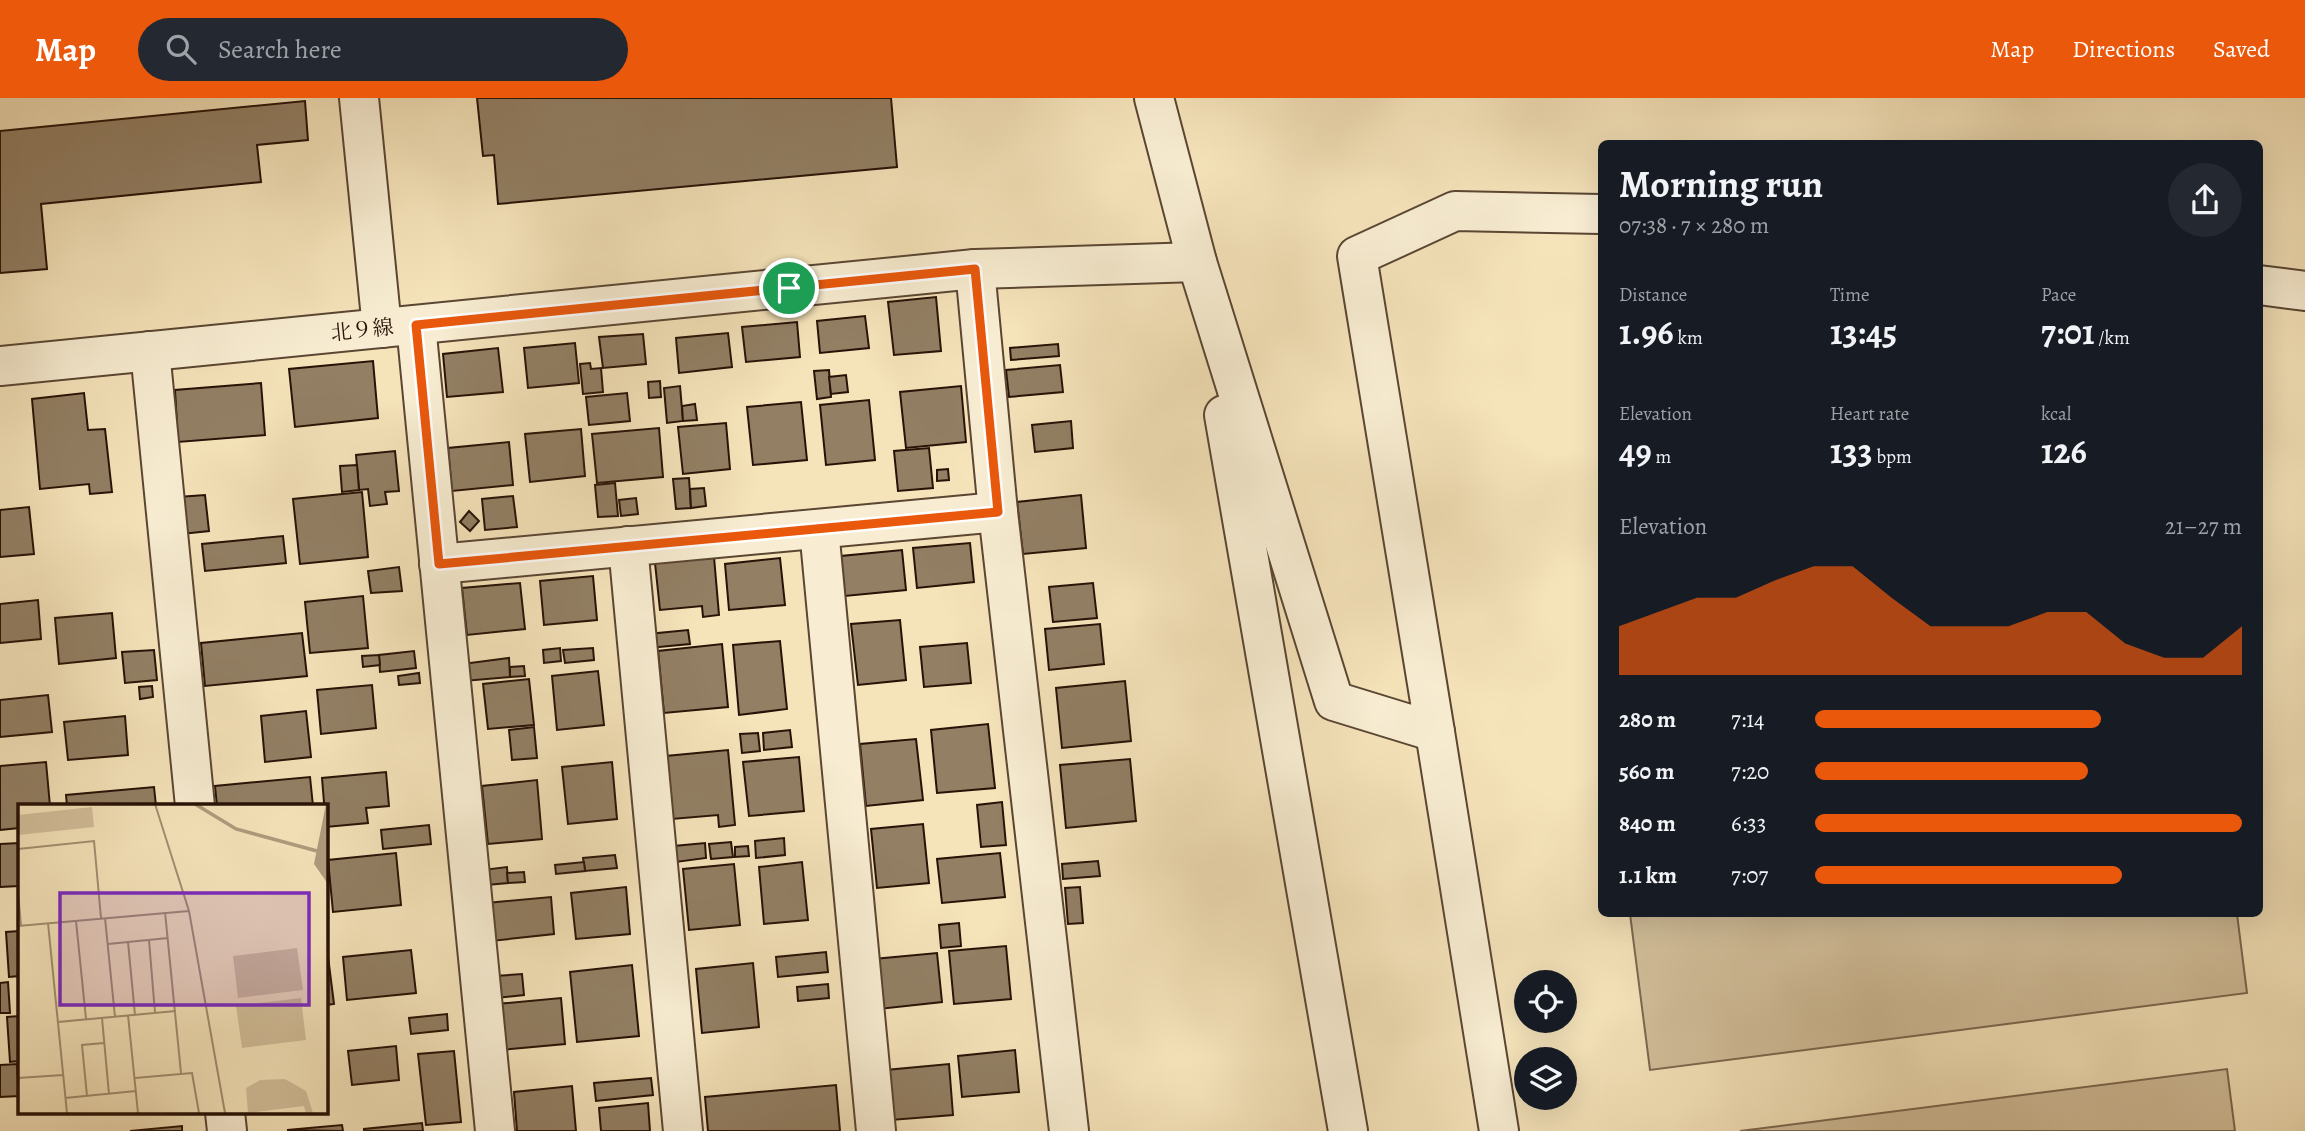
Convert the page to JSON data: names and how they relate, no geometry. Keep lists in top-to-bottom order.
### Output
{
  "streets": {
    "street": ["北９線"]
  },
  "page": {
    "header": "Map",
    "search": "Search here",
    "nav": ["Map", "Directions", "Saved"],
    "heading": ["Morning run", "07:38 · 7 × 280 m"],
    "stats": [
      ["Distance", "1.96 km"],
      ["Time", "13:45"],
      ["Pace", "7:01 /km"],
      ["Elevation", "49 m"],
      ["Heart rate", "133 bpm"],
      ["kcal", "126"]
    ],
    "chart": ["Elevation", "21–27 m"],
    "list": [
      {
        "name": "280 m",
        "note": "7:14"
      },
      {
        "name": "560 m",
        "note": "7:20"
      },
      {
        "name": "840 m",
        "note": "6:33"
      },
      {
        "name": "1.1 km",
        "note": "7:07"
      }
    ]
  }
}
